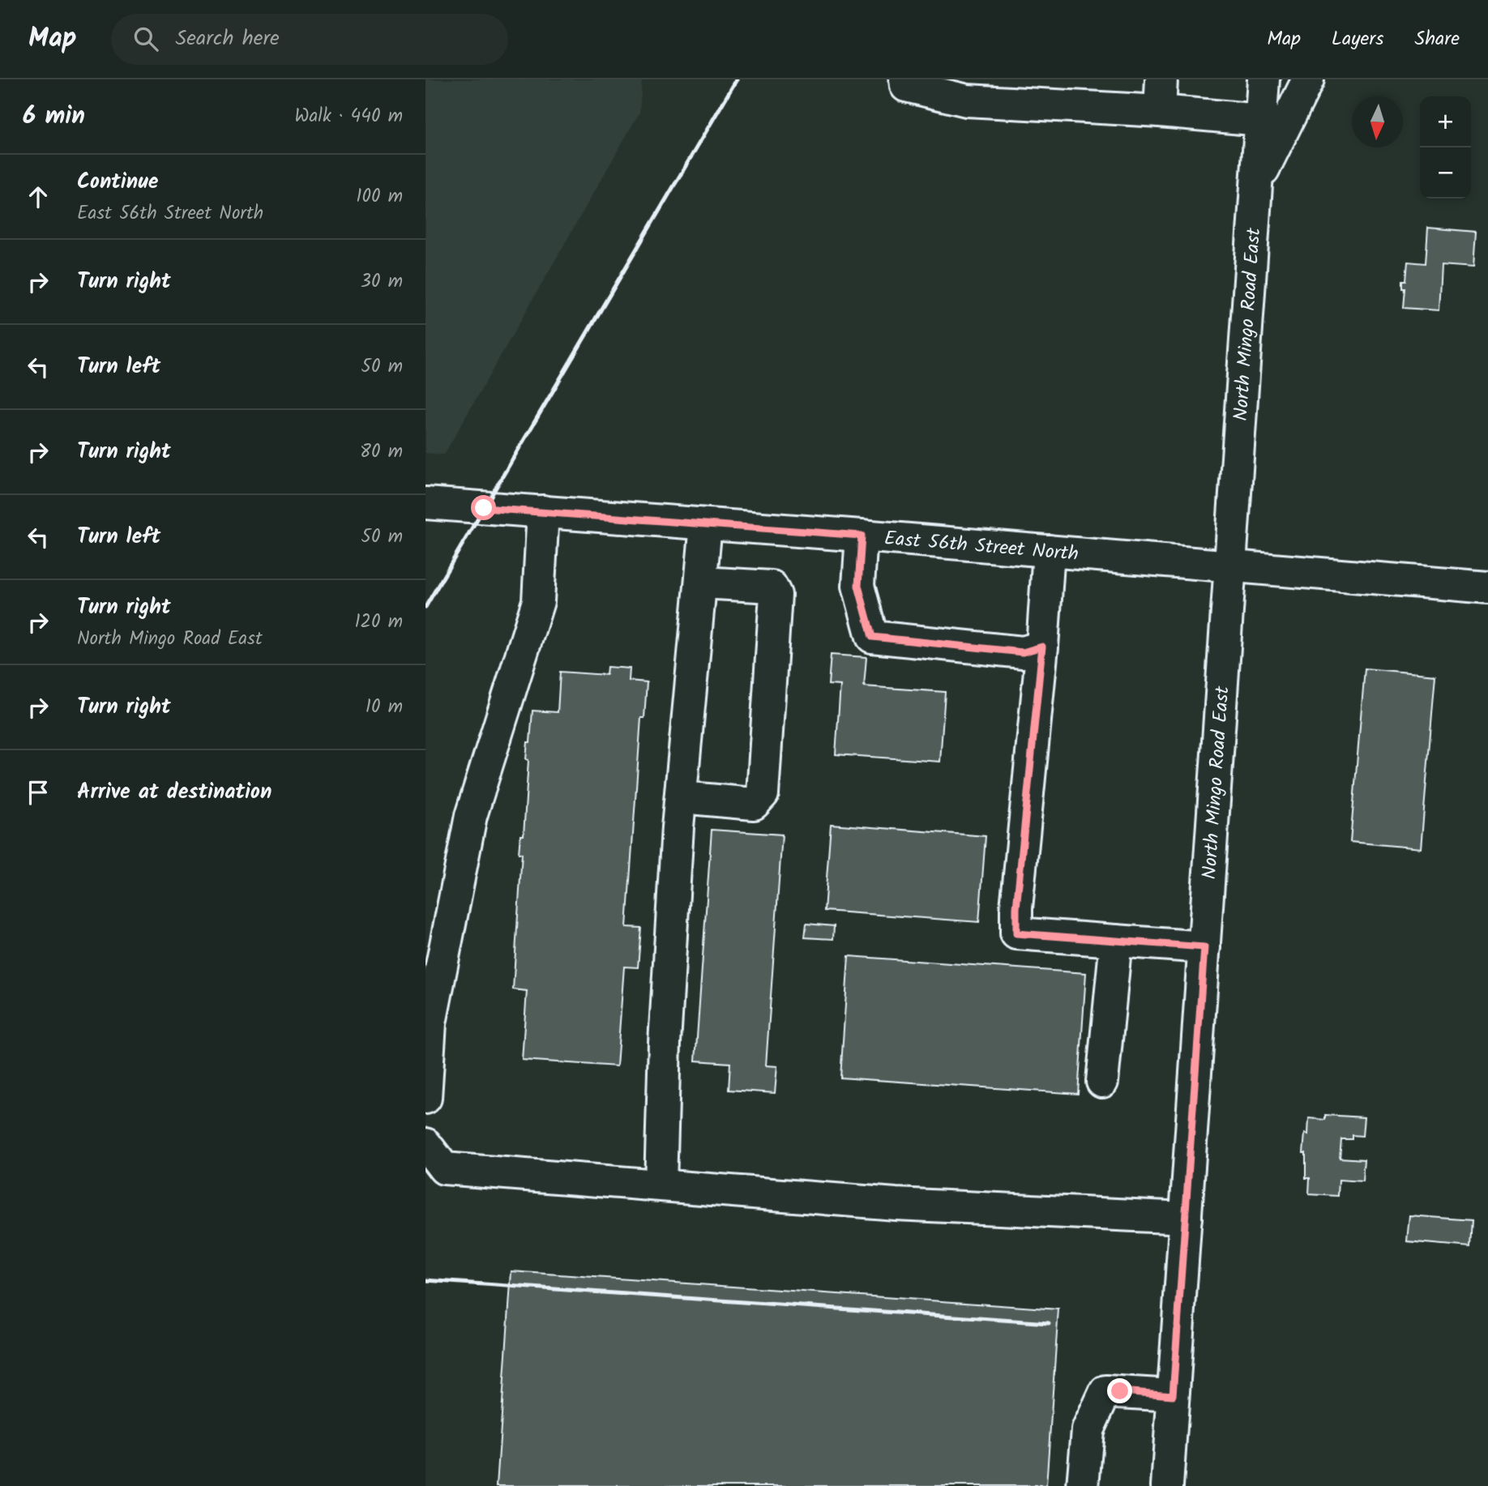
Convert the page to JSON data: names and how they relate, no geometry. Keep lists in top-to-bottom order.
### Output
{
  "streets": {
    "street": ["North Mingo Road East", "East 56th Street North"]
  },
  "crossings": [
    ["North Mingo Road East", "East 56th Street North"]
  ],
  "north": "bottom",
  "page": {
    "header": "Map",
    "search": "Search here",
    "nav": ["Map", "Layers", "Share"],
    "heading": ["6 min", "Walk · 440 m"],
    "map_buttons": ["+", "−"],
    "list": [
      ["Continue", "East 56th Street North", "100 m"],
      ["Turn right", "30 m"],
      ["Turn left", "50 m"],
      ["Turn right", "80 m"],
      ["Turn left", "50 m"],
      ["Turn right", "North Mingo Road East", "120 m"],
      ["Turn right", "10 m"],
      "Arrive at destination"
    ]
  }
}
